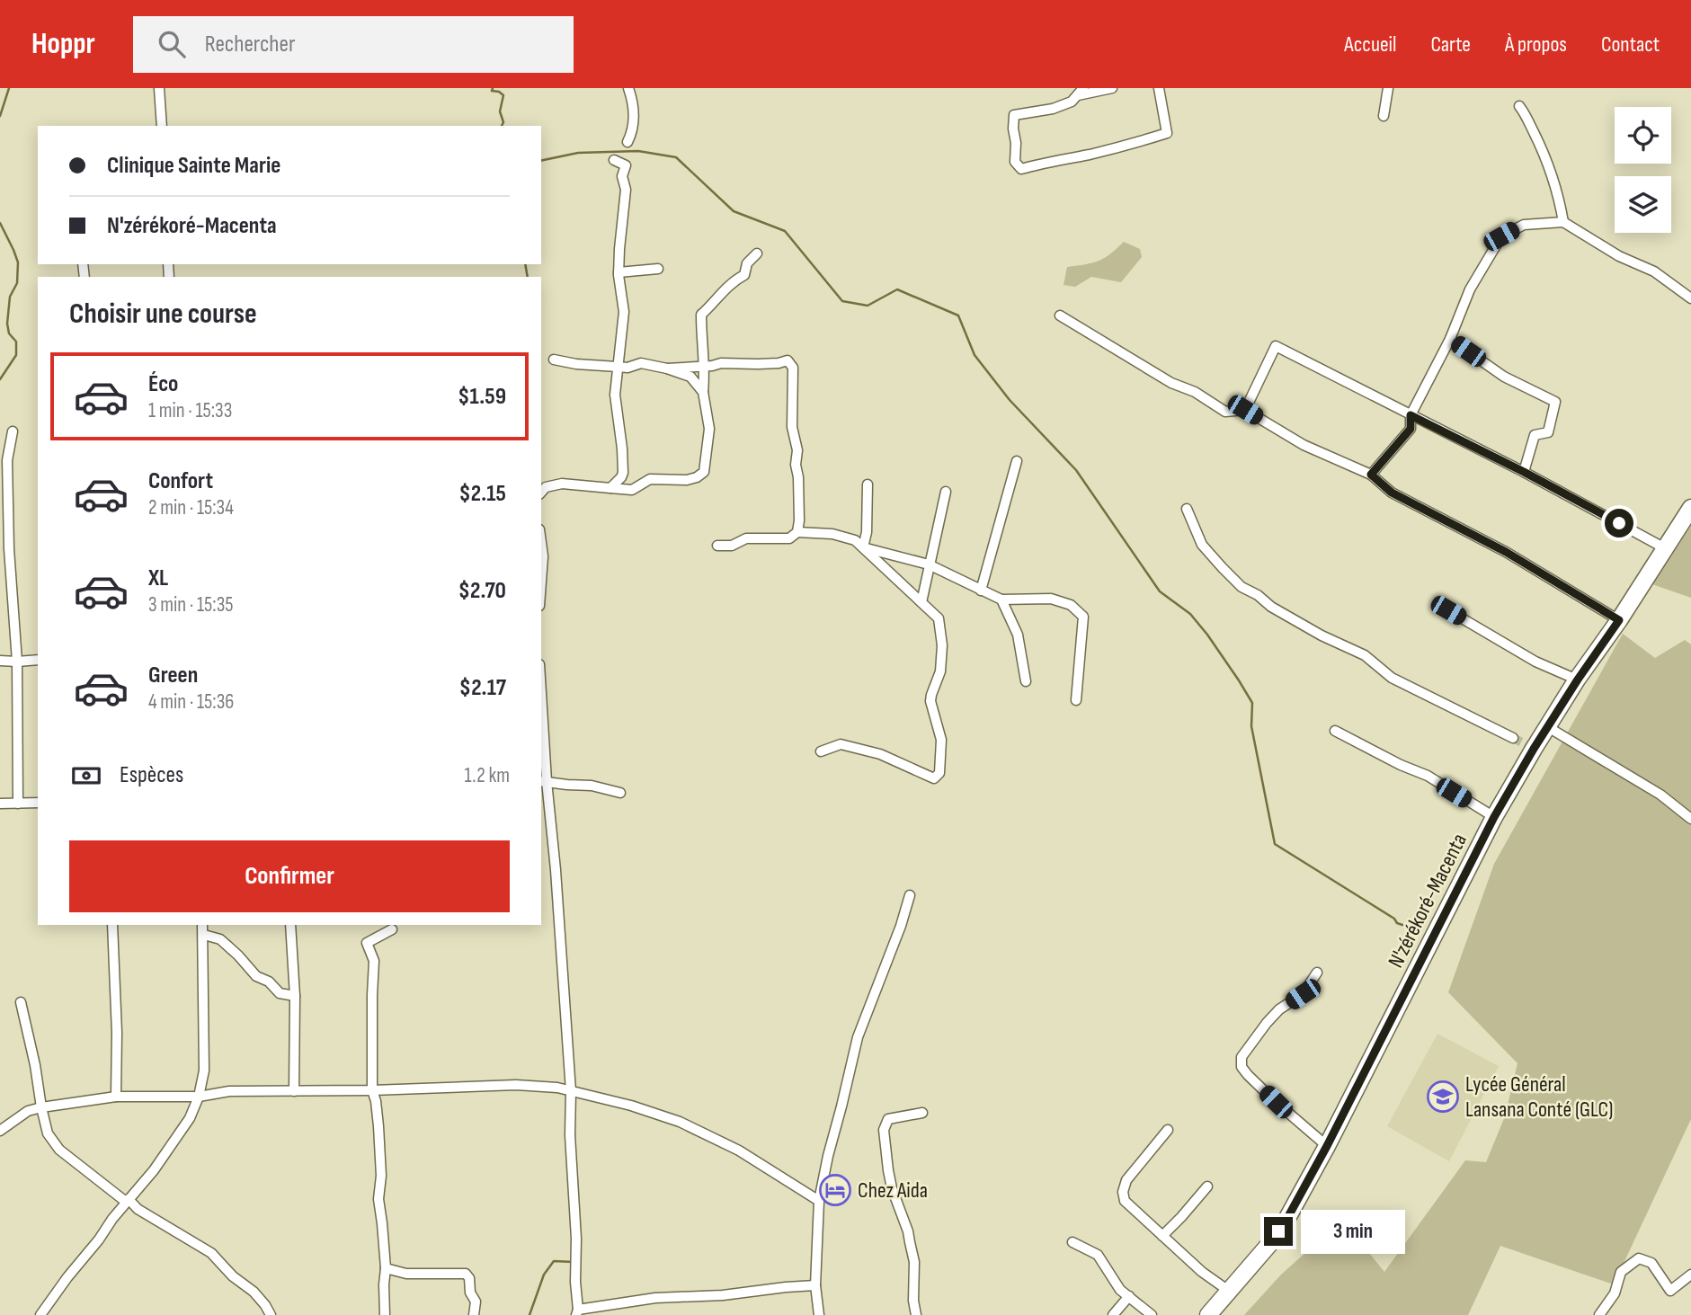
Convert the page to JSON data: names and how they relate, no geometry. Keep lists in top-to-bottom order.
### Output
{
  "streets": {
    "highway": ["N'zérékoré-Macenta"]
  },
  "places": {
    "school or university": ["Lycée Général Lansana Conté (GLC)"],
    "hotel": ["Chez Aida"]
  },
  "page": {
    "header": "Hoppr",
    "search": "Rechercher",
    "nav": [
      "Accueil",
      "Carte",
      "À propos",
      "Contact"
    ],
    "banner": ["Clinique Sainte Marie", "N'zérékoré-Macenta"],
    "heading": "Choisir une course",
    "list": [
      {
        "name": "Éco",
        "note": "1 min · 15:33",
        "value": "$1.59"
      },
      {
        "name": "Confort",
        "note": "2 min · 15:34",
        "value": "$2.15"
      },
      {
        "name": "XL",
        "note": "3 min · 15:35",
        "value": "$2.70"
      },
      {
        "name": "Green",
        "note": "4 min · 15:36",
        "value": "$2.17"
      }
    ],
    "pay": ["Espèces", "1.2 km"],
    "buttons": "Confirmer",
    "bubble": "3 min"
  }
}
